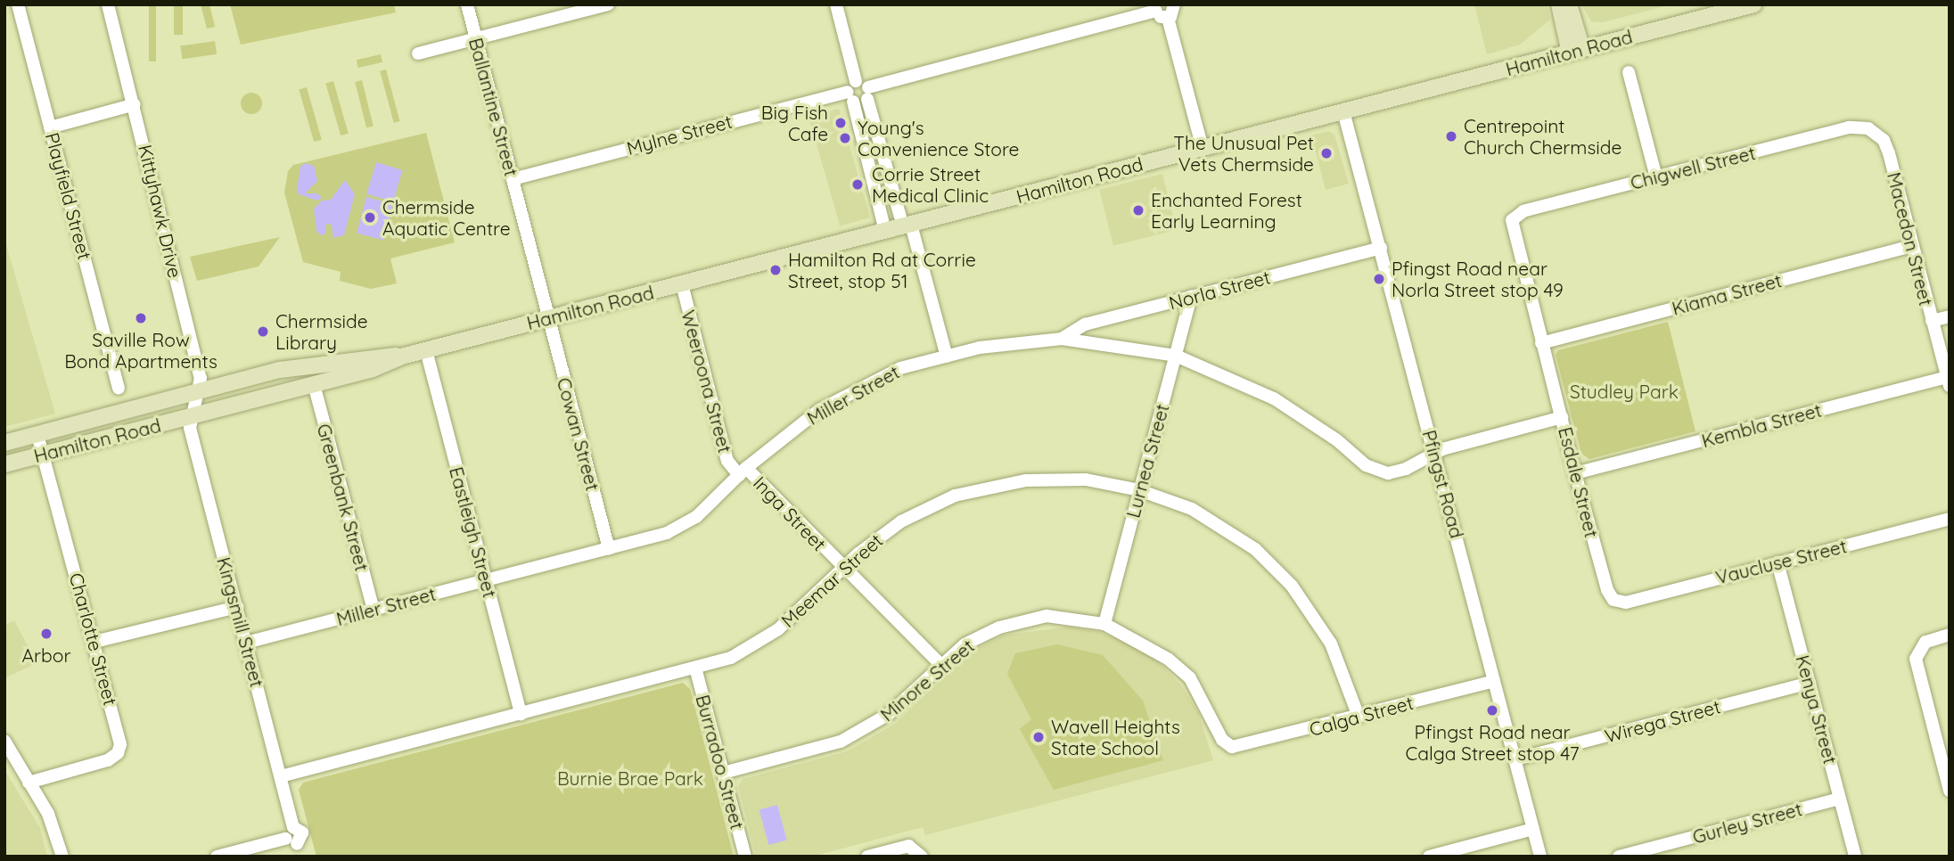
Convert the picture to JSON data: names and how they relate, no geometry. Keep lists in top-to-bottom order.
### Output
{
  "streets": {
    "main road": ["Hamilton Road"],
    "street": [
      "Ballantine Street",
      "Mylne Street",
      "Chigwell Street",
      "Playfield Street",
      "Kittyhawk Drive",
      "Macedon Street",
      "Norla Street",
      "Kiama Street",
      "Weeroona Street",
      "Miller Street",
      "Kembla Street",
      "Cowan Street",
      "Lurnea Street",
      "Esdale Street",
      "Pfingst Road",
      "Greenbank Street",
      "Inga Street",
      "Eastleigh Street",
      "Vaucluse Street",
      "Meemar Street",
      "Kingsmill Street",
      "Charlotte Street",
      "Minore Street",
      "Kenya Street",
      "Calga Street",
      "Wirega Street",
      "Burradoo Street",
      "Gurley Street"
    ]
  },
  "crossings": [
    ["Hamilton Road", "Ballantine Street"],
    ["Hamilton Road", "Kittyhawk Drive"],
    ["Hamilton Road", "Weeroona Street"],
    ["Hamilton Road", "Cowan Street"],
    ["Hamilton Road", "Pfingst Road"],
    ["Hamilton Road", "Greenbank Street"],
    ["Hamilton Road", "Eastleigh Street"],
    ["Hamilton Road", "Kingsmill Street"],
    ["Hamilton Road", "Charlotte Street"],
    ["Ballantine Street", "Mylne Street"],
    ["Ballantine Street", "Cowan Street"],
    ["Chigwell Street", "Macedon Street"],
    ["Chigwell Street", "Esdale Street"],
    ["Macedon Street", "Kiama Street"],
    ["Macedon Street", "Kembla Street"],
    ["Norla Street", "Miller Street"],
    ["Norla Street", "Lurnea Street"],
    ["Norla Street", "Pfingst Road"],
    ["Kiama Street", "Esdale Street"],
    ["Weeroona Street", "Miller Street"],
    ["Weeroona Street", "Inga Street"],
    ["Miller Street", "Cowan Street"],
    ["Miller Street", "Lurnea Street"],
    ["Miller Street", "Esdale Street"],
    ["Miller Street", "Pfingst Road"],
    ["Miller Street", "Greenbank Street"],
    ["Miller Street", "Inga Street"],
    ["Miller Street", "Eastleigh Street"],
    ["Miller Street", "Kingsmill Street"],
    ["Kembla Street", "Esdale Street"],
    ["Lurnea Street", "Meemar Street"],
    ["Lurnea Street", "Minore Street"],
    ["Esdale Street", "Vaucluse Street"],
    ["Pfingst Road", "Calga Street"],
    ["Pfingst Road", "Wirega Street"],
    ["Inga Street", "Meemar Street"],
    ["Inga Street", "Minore Street"],
    ["Eastleigh Street", "Meemar Street"],
    ["Vaucluse Street", "Kenya Street"],
    ["Meemar Street", "Kingsmill Street"],
    ["Meemar Street", "Calga Street"],
    ["Meemar Street", "Burradoo Street"],
    ["Minore Street", "Calga Street"],
    ["Minore Street", "Burradoo Street"],
    ["Kenya Street", "Wirega Street"],
    ["Kenya Street", "Gurley Street"]
  ],
  "parks": ["Studley Park", "Burnie Brae Park"],
  "places": [
    "Big Fish Cafe",
    "Centrepoint Church Chermside",
    "Young's Convenience Store",
    "The Unusual Pet Vets Chermside",
    "Corrie Street Medical Clinic",
    "Enchanted Forest Early Learning",
    "Chermside Aquatic Centre",
    "Hamilton Rd at Corrie Street, stop 51",
    "Pfingst Road near Norla Street stop 49",
    "Saville Row Bond Apartments",
    "Chermside Library",
    "Arbor",
    "Pfingst Road near Calga Street stop 47",
    "Wavell Heights State School"
  ]
}
